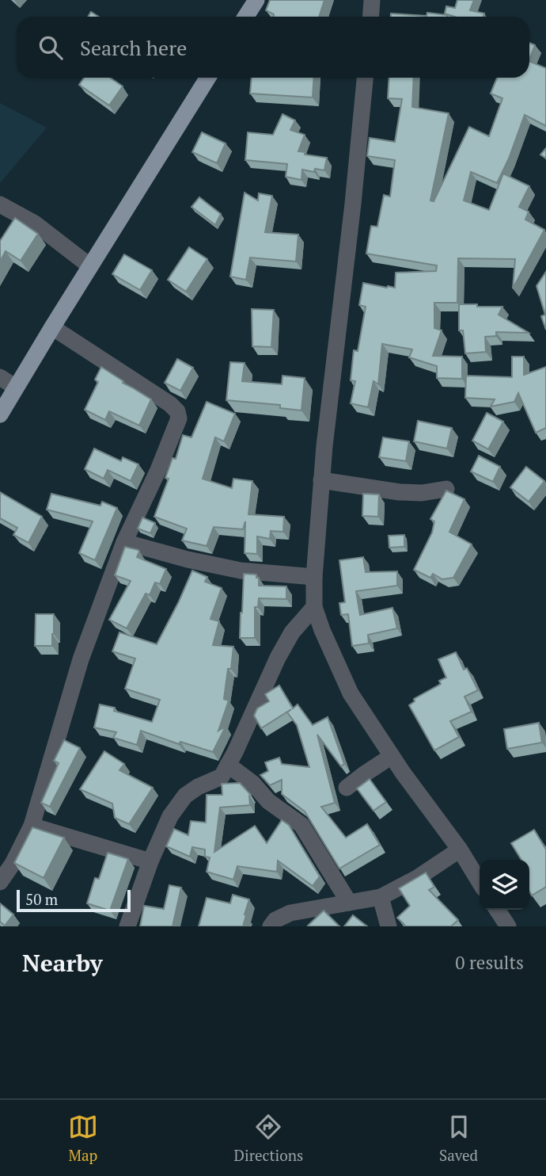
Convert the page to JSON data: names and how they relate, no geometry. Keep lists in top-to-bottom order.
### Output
{
  "scale_bar": "50 m",
  "page": {
    "search": "Search here",
    "scale": "50 m",
    "heading": ["Nearby", "0 results"],
    "nav": ["Map", "Directions", "Saved"]
  }
}
